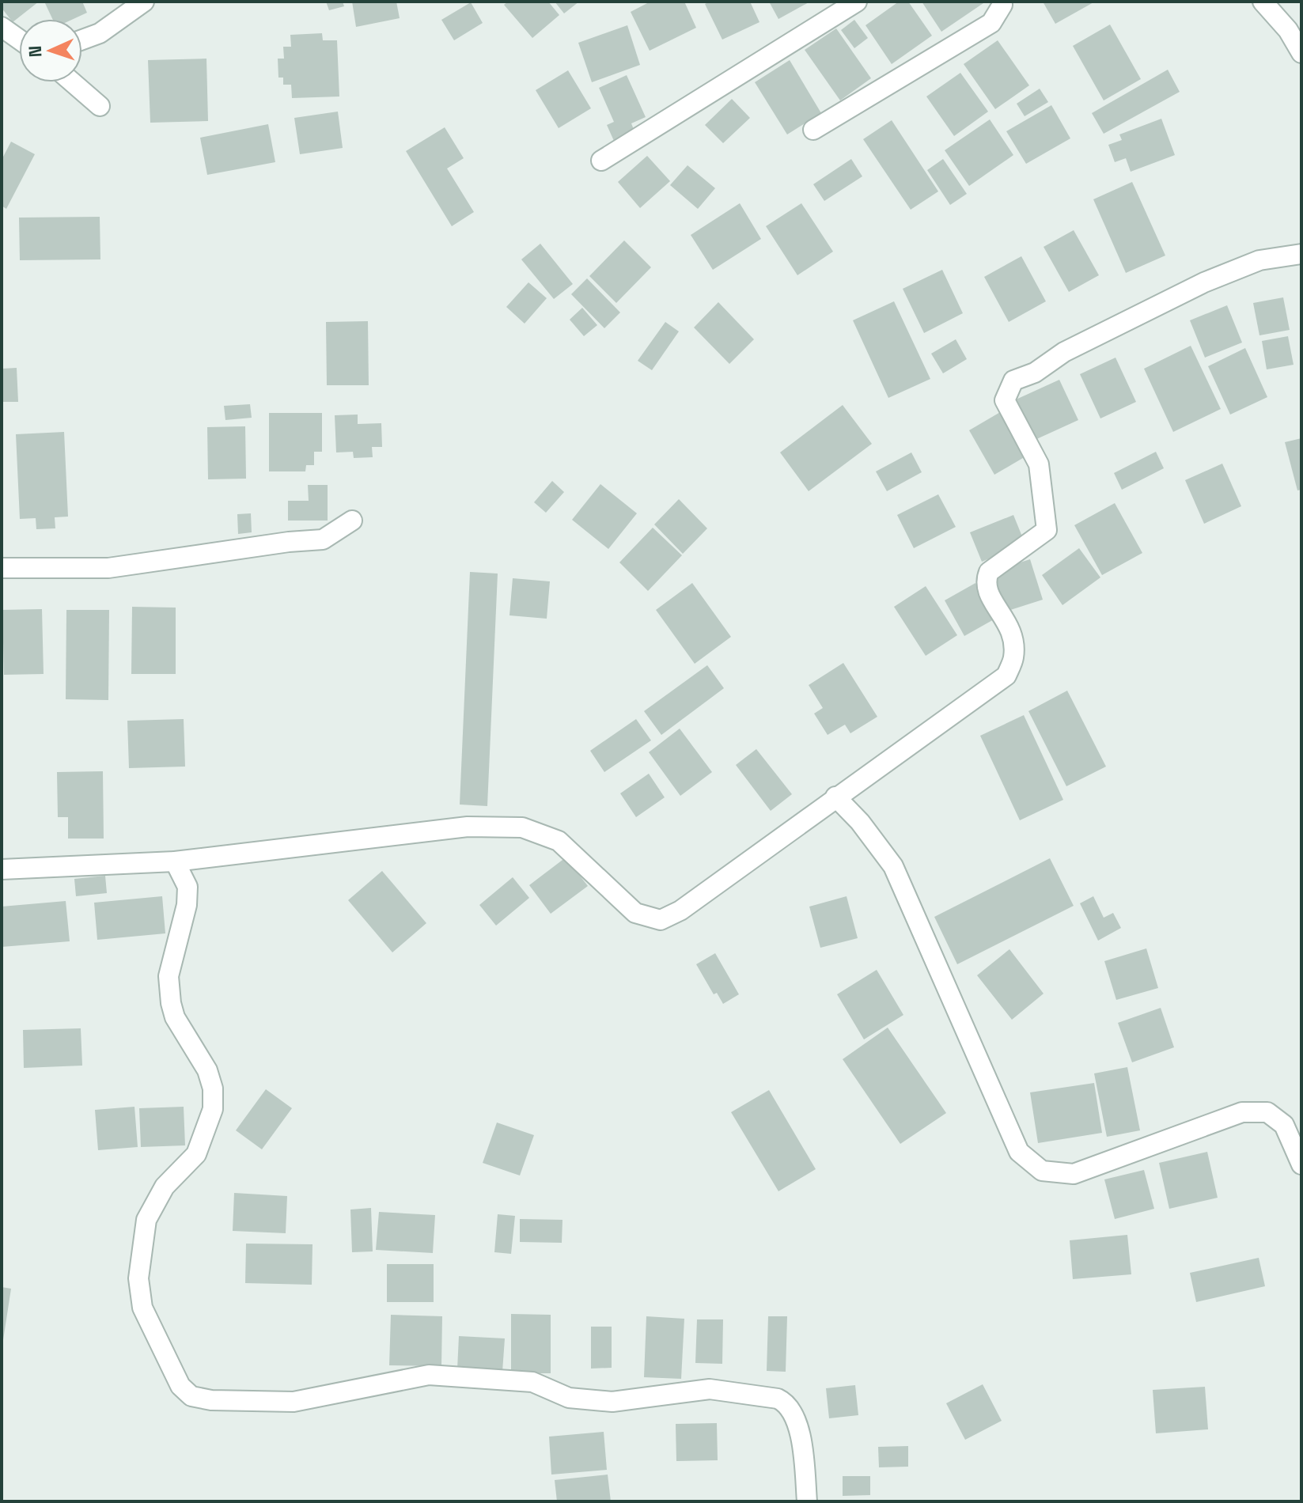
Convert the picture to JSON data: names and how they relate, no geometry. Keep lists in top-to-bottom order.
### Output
{
  "north": "left"
}
